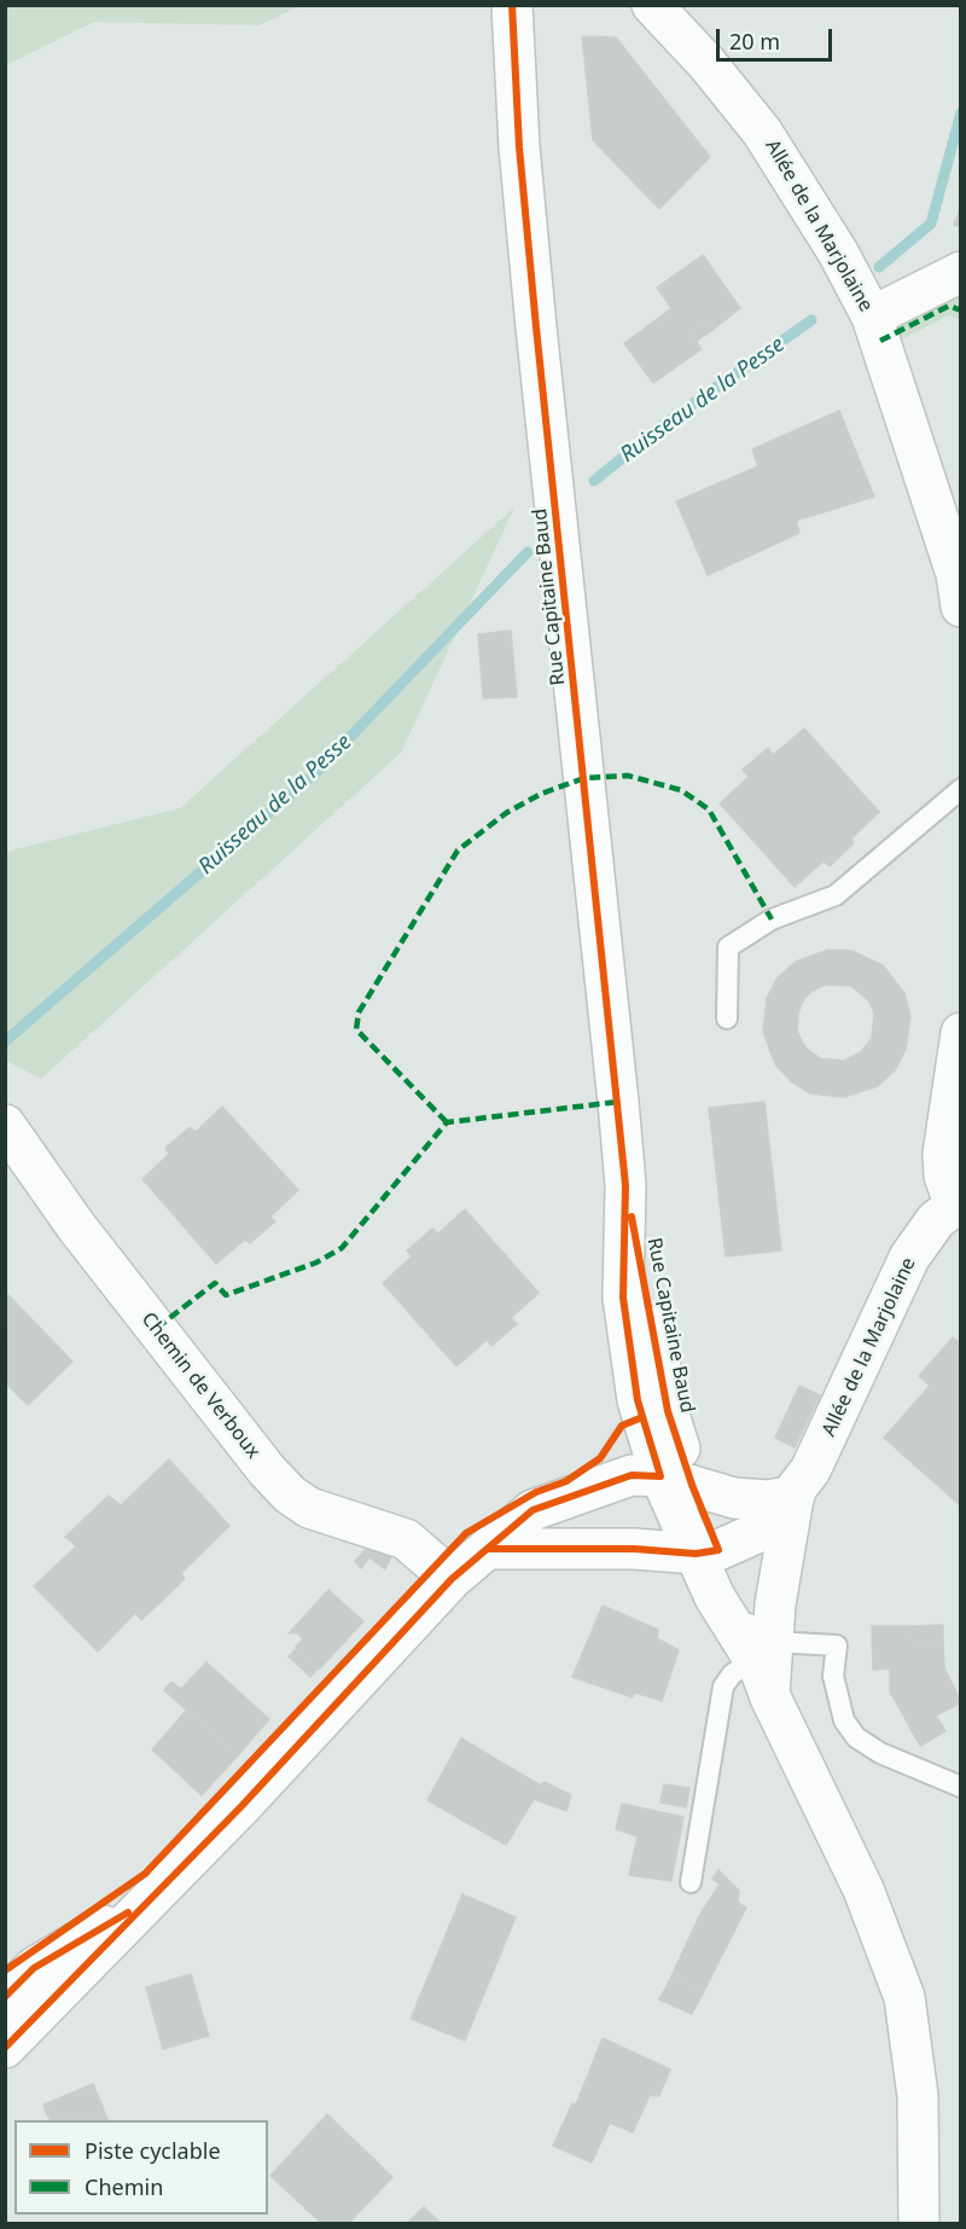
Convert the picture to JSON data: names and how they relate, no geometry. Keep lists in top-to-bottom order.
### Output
{
  "streets": {
    "street": ["Allée de la Marjolaine", "Rue Capitaine Baud", "Chemin de Verboux"]
  },
  "crossings": [
    ["Allée de la Marjolaine", "Rue Capitaine Baud"]
  ],
  "water": ["Ruisseau de la Pesse"],
  "legend": ["Piste cyclable", "Chemin"],
  "scale_bar": "20 m"
}
